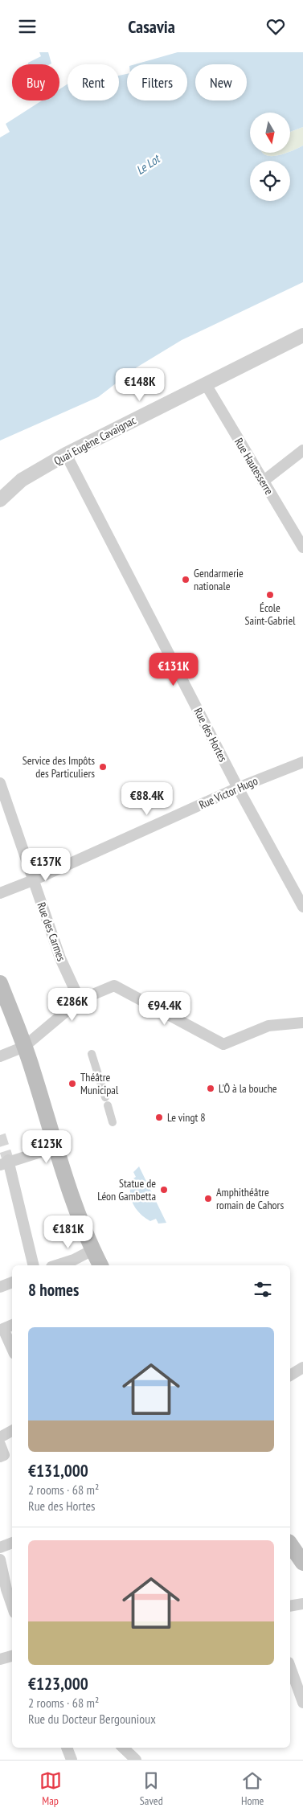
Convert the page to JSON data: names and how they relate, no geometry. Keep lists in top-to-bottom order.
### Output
{
  "streets": {
    "street": [
      "Quai Eugène Cavaignac",
      "Rue Hautesserre",
      "Rue des Hortes",
      "Rue Victor Hugo",
      "Rue des Carmes"
    ]
  },
  "crossings": [
    ["Quai Eugène Cavaignac", "Rue Hautesserre"],
    ["Quai Eugène Cavaignac", "Rue des Hortes"],
    ["Rue des Hortes", "Rue Victor Hugo"],
    ["Rue Victor Hugo", "Rue des Carmes"]
  ],
  "water": ["Le Lot"],
  "places": [
    "Gendarmerie nationale",
    "École Saint-Gabriel",
    "Service des Impôts des Particuliers",
    "Théâtre Municipal",
    "L'Ô à la bouche",
    "Le vingt 8",
    "Statue de Léon Gambetta",
    "Amphithéâtre romain de Cahors"
  ],
  "north": "bottom",
  "page": {
    "header": "Casavia",
    "chip": [
      "Buy",
      "Rent",
      "Filters",
      "New"
    ],
    "price": [
      "€148K",
      "€131K",
      "€88.4K",
      "€137K",
      "€286K",
      "€94.4K",
      "€123K",
      "€181K"
    ],
    "heading": "8 homes",
    "list": [
      {
        "name": "€131,000",
        "note": "2 rooms · 68 m² · Rue des Hortes"
      },
      {
        "name": "€123,000",
        "note": "2 rooms · 68 m² · Rue du Docteur Bergounioux"
      }
    ],
    "tabs": ["Map", "Saved", "Home"]
  }
}
